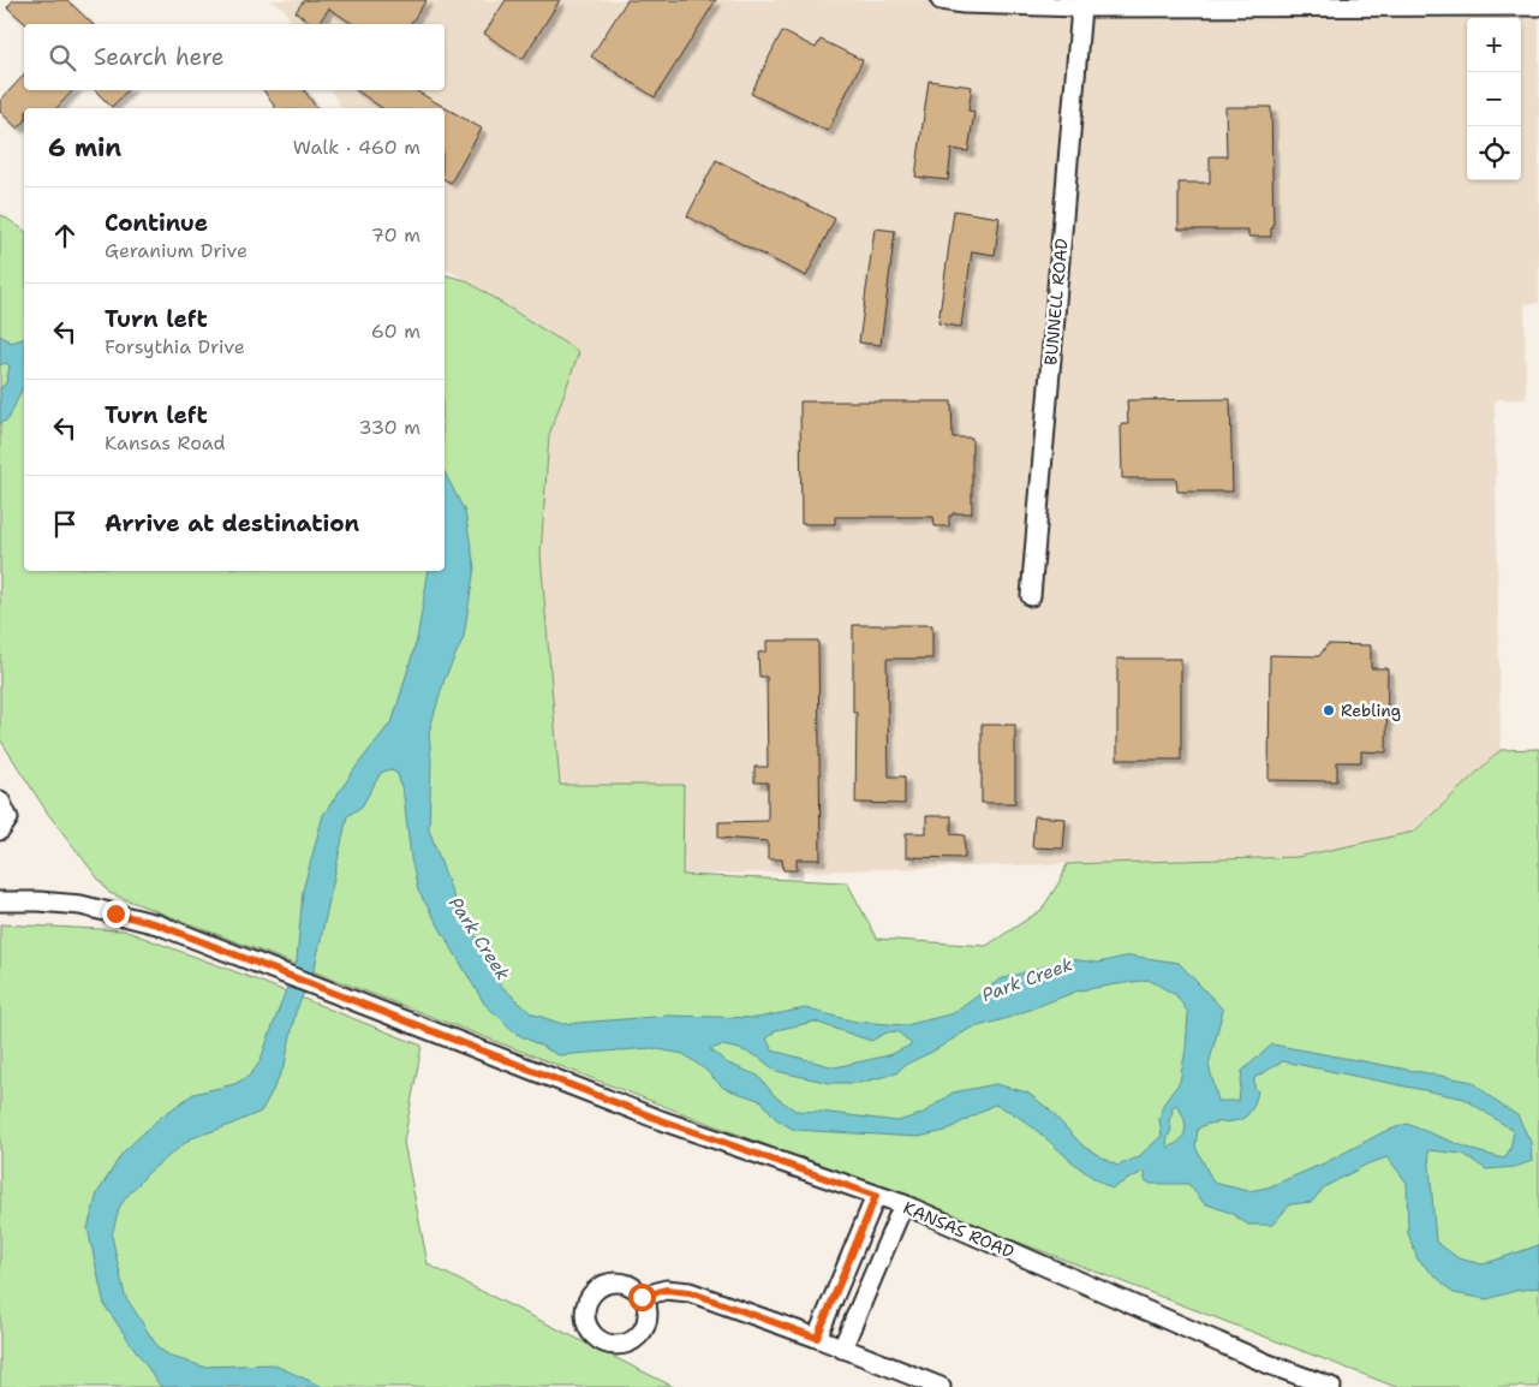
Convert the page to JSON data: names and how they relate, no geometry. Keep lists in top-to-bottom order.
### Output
{
  "streets": {
    "street": ["BUNNELL ROAD", "KANSAS ROAD"]
  },
  "water": ["Park Creek"],
  "places": ["Rebling"],
  "page": {
    "map_buttons": ["+", "−"],
    "search": "Search here",
    "heading": ["6 min", "Walk · 460 m"],
    "list": [
      ["Continue", "Geranium Drive", "70 m"],
      ["Turn left", "Forsythia Drive", "60 m"],
      ["Turn left", "Kansas Road", "330 m"],
      "Arrive at destination"
    ]
  }
}
